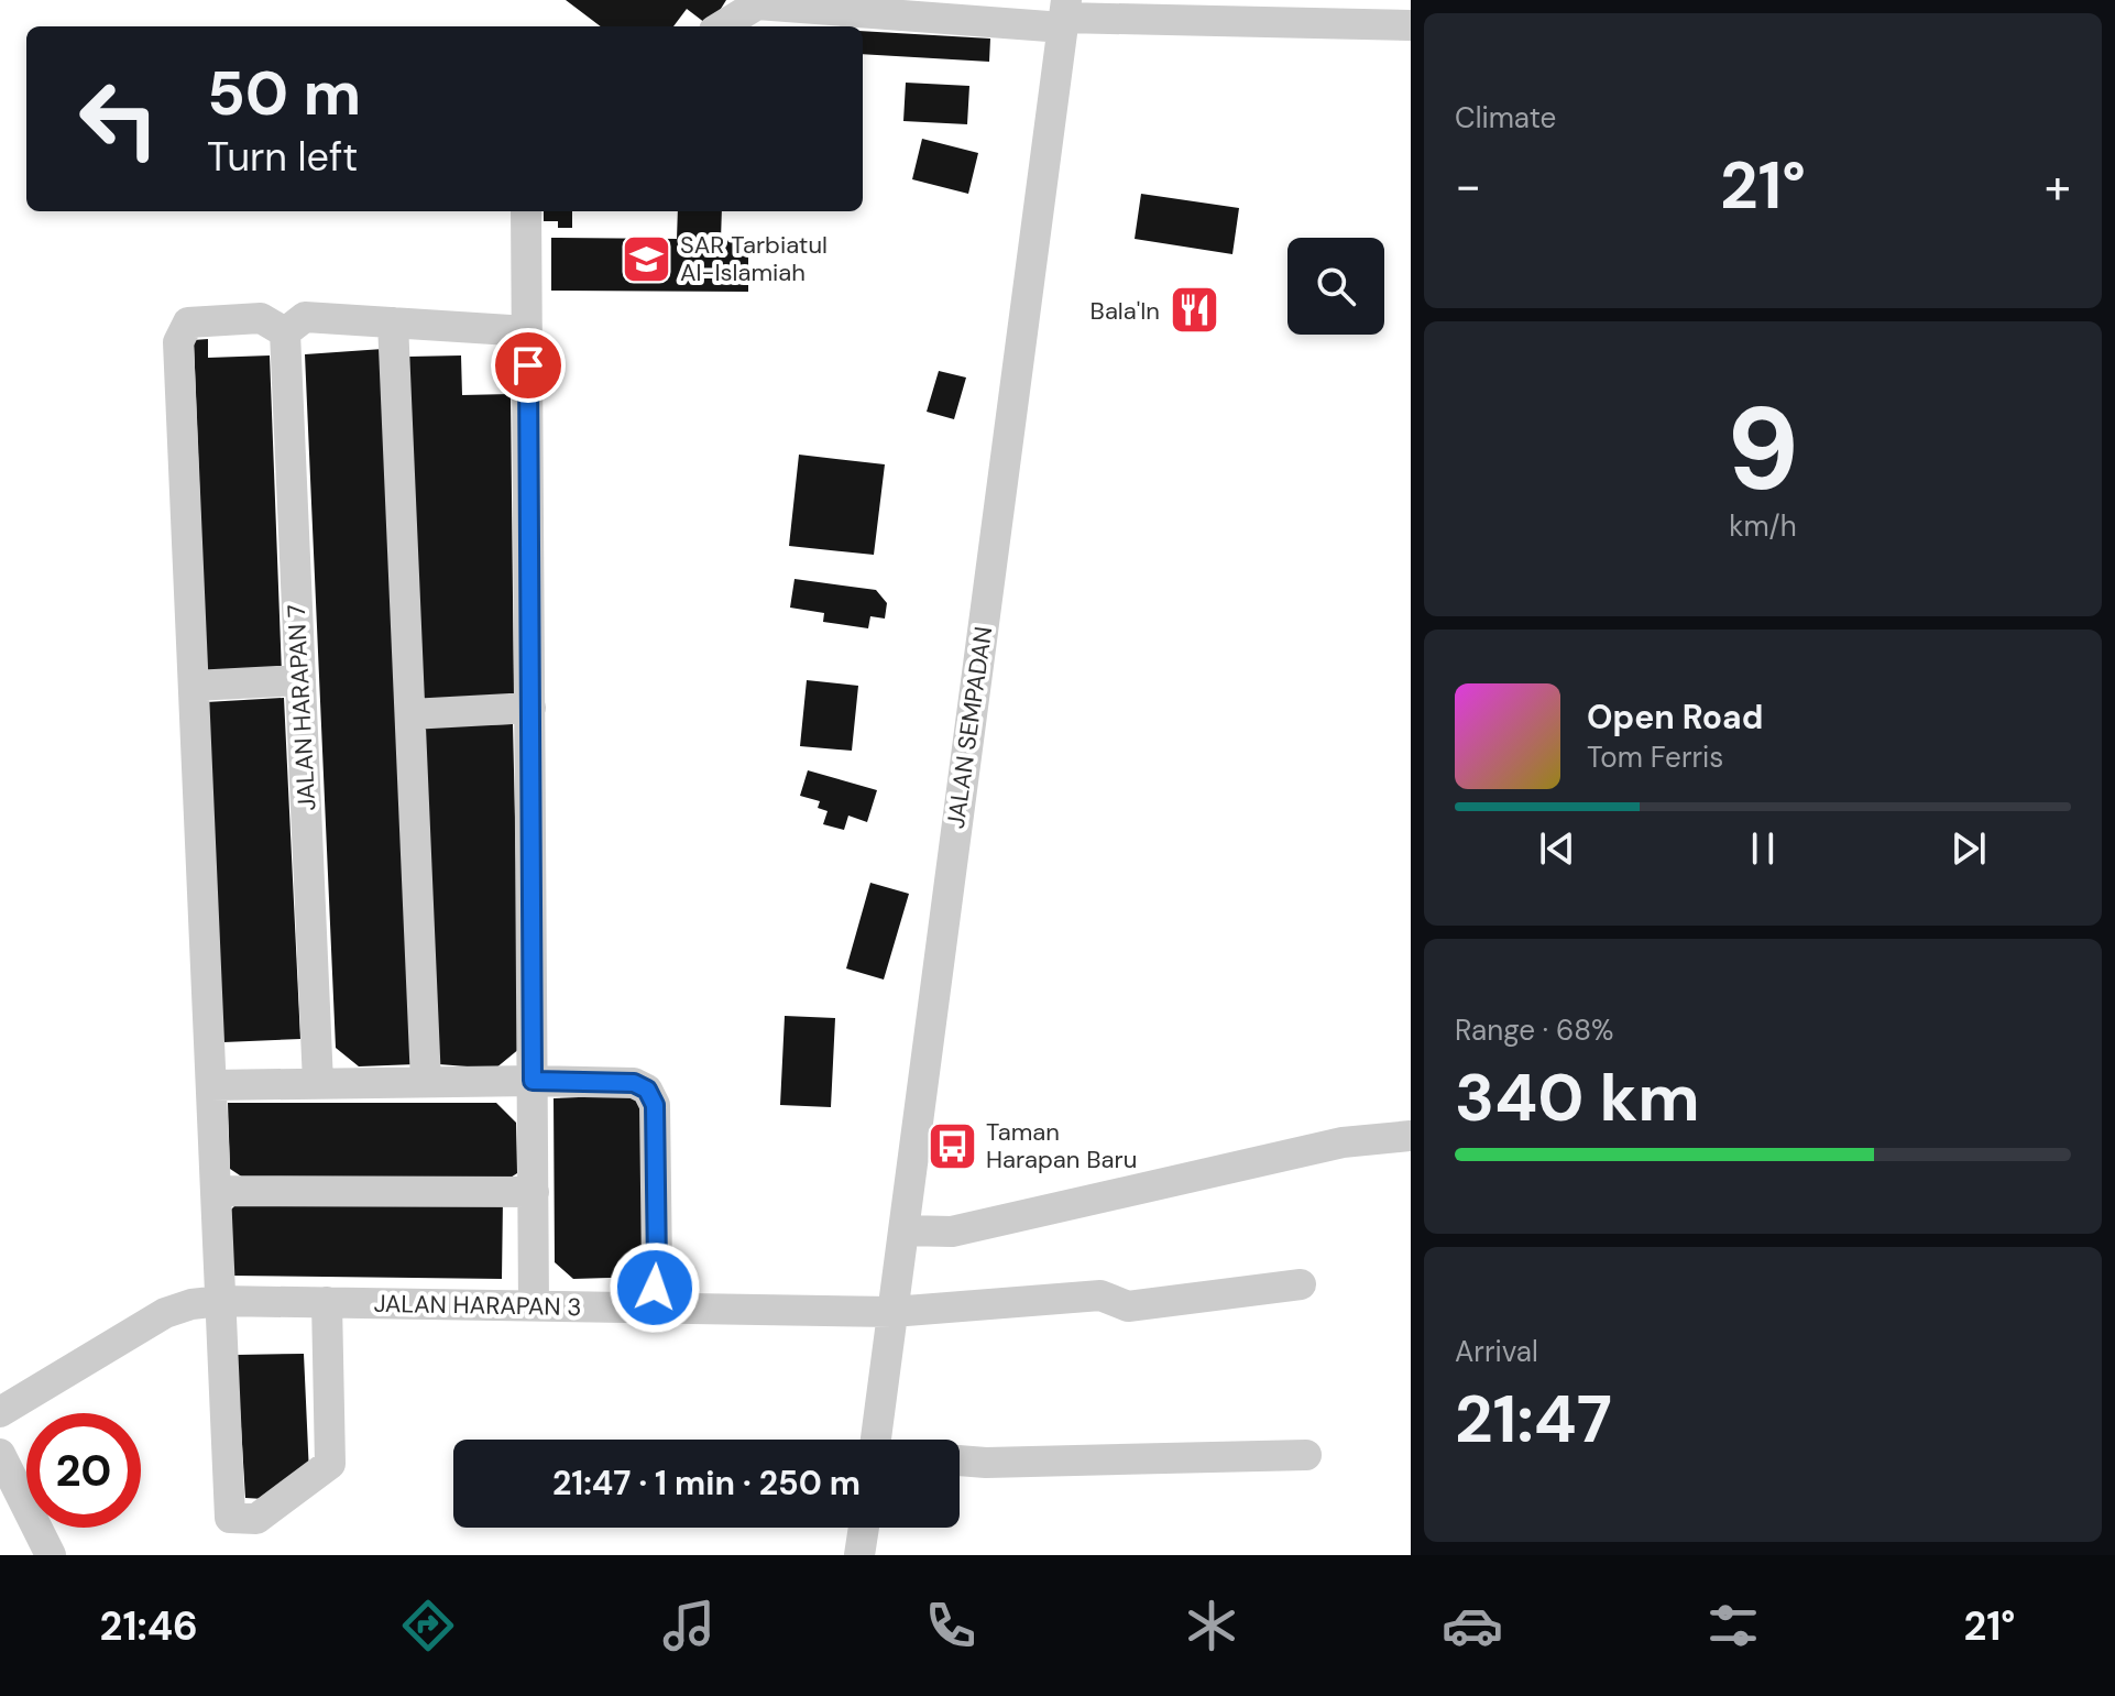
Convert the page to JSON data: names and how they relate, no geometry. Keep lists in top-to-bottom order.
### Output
{
  "streets": {
    "street": ["JALAN HARAPAN 7", "JALAN SEMPADAN", "JALAN HARAPAN 3"]
  },
  "crossings": [
    ["JALAN SEMPADAN", "JALAN HARAPAN 3"]
  ],
  "places": {
    "school or university": ["SAR Tarbiatul Al-Islamiah"],
    "restaurant": ["Bala'In"],
    "bus stop": ["Taman Harapan Baru"]
  },
  "page": {
    "tile": [
      "Climate",
      ["9", "km/h"],
      ["Range · 68%", "340 km"],
      ["Arrival", "21:47"]
    ],
    "turn": ["50 m", "Turn left"],
    "heat": ["−", "21°", "+"],
    "song": ["Open Road", "Tom Ferris"],
    "limit": "20",
    "trip": "21:47 · 1 min · 250 m",
    "tabs": ["21:46", "21°"]
  }
}
